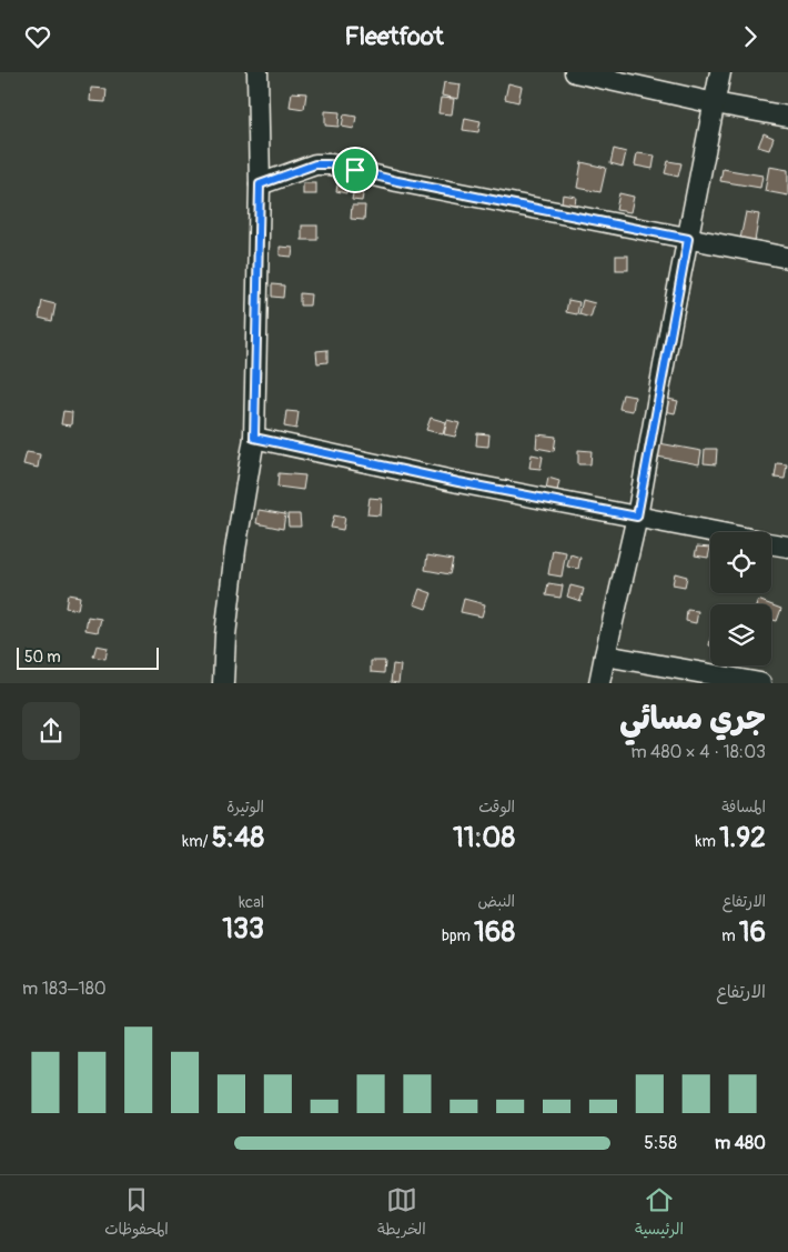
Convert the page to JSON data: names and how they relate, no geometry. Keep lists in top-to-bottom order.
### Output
{
  "scale_bar": "50 m",
  "page": {
    "header": "Fleetfoot",
    "scale": "50 m",
    "heading": ["جري مسائي", "18:03 · 4 × 480 m"],
    "stats": [
      ["المسافة", "1.92 km"],
      ["الوقت", "11:08"],
      ["الوتيرة", "5:48 /km"],
      ["الارتفاع", "16 m"],
      ["النبض", "168 bpm"],
      ["kcal", "133"]
    ],
    "chart": ["الارتفاع", "180–183 m"],
    "list": [
      {
        "name": "480 m",
        "note": "5:58"
      }
    ],
    "tabs": ["الرئيسية", "الخريطة", "المحفوظات"]
  }
}
